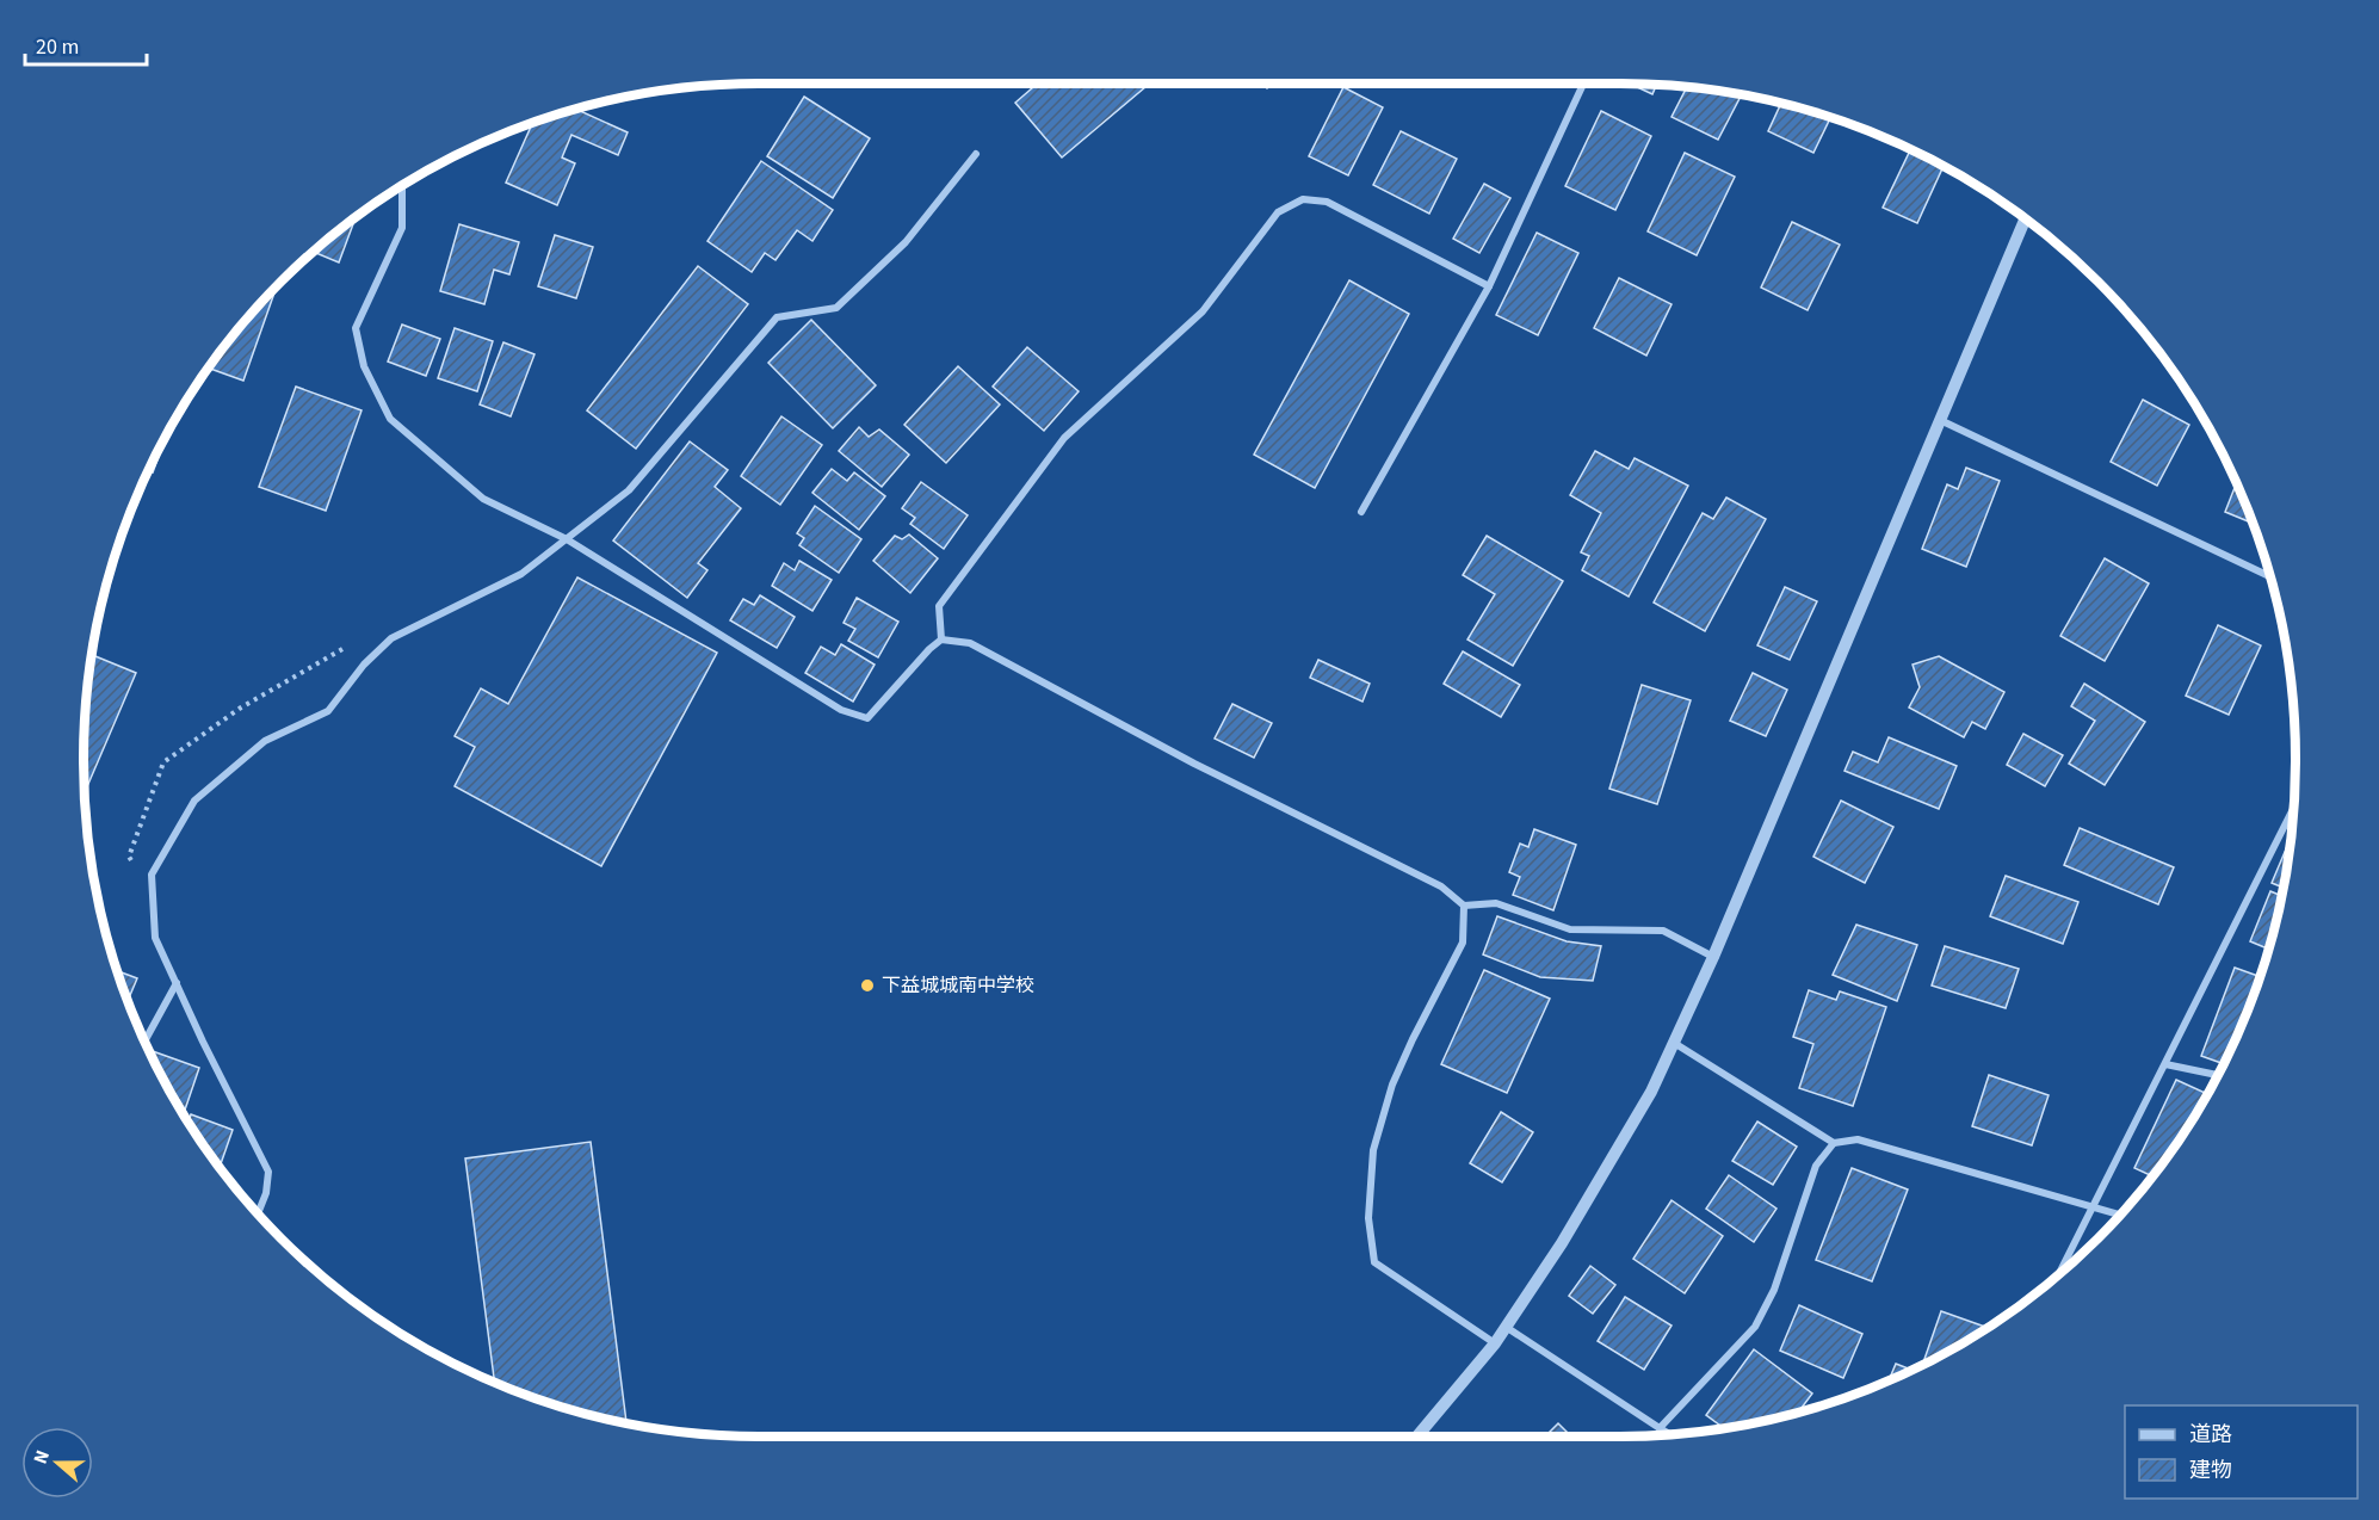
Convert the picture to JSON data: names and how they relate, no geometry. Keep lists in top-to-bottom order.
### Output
{
  "places": ["下益城城南中学校"],
  "legend": ["道路", "建物"],
  "scale_bar": "20 m",
  "north": "left"
}
